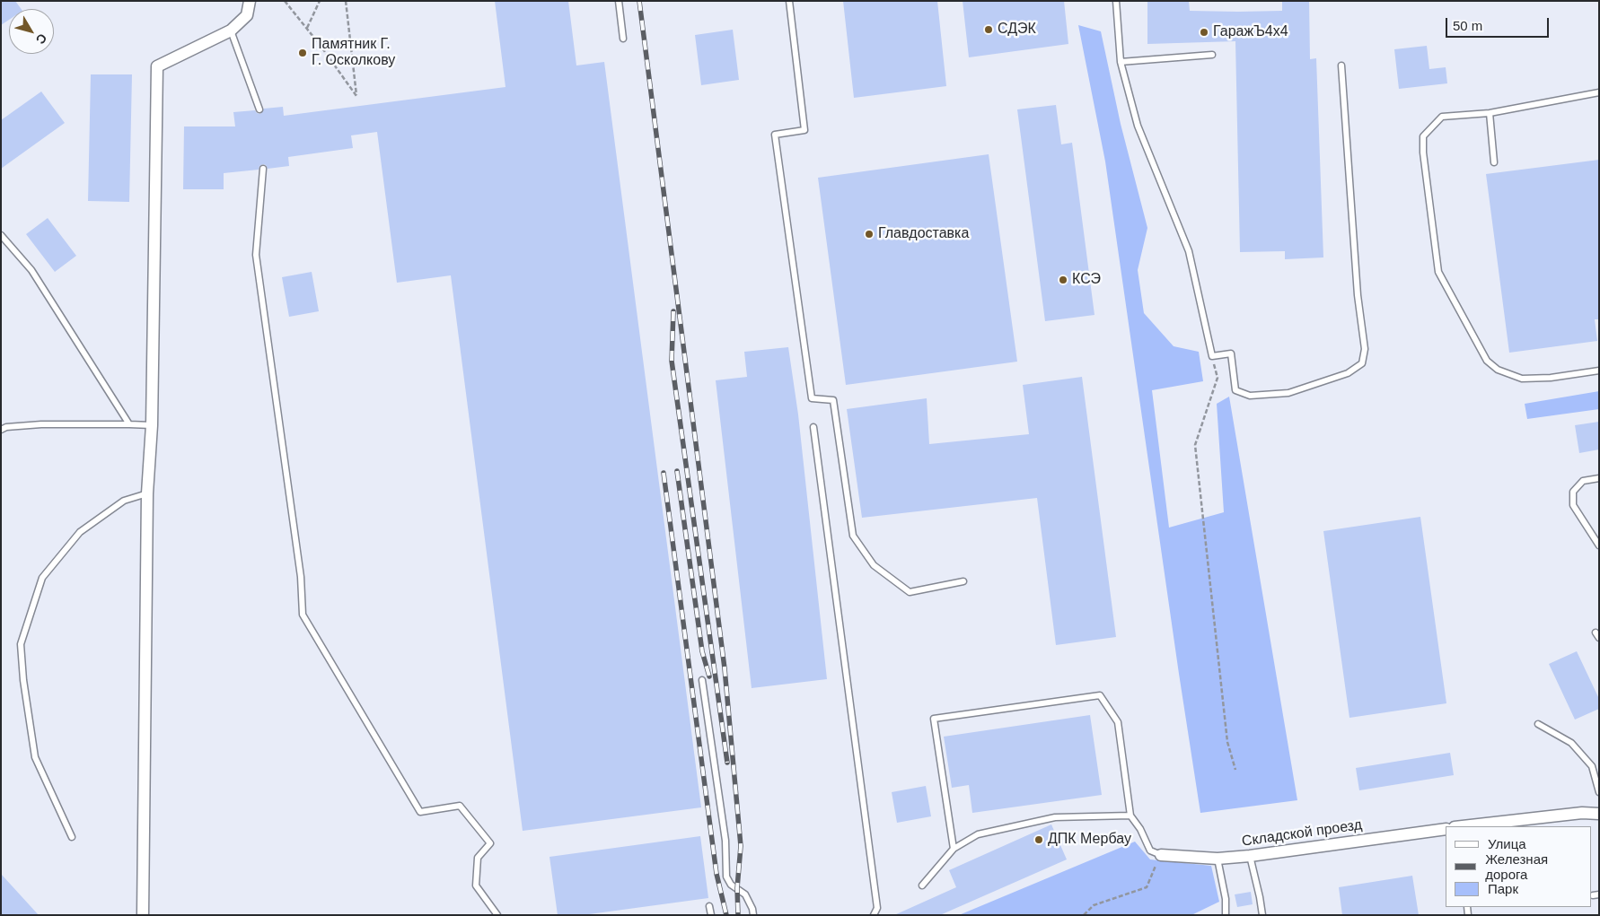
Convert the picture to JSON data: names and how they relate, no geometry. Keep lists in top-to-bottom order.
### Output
{
  "streets": {
    "street": ["Складской проезд"]
  },
  "places": [
    "СДЭК",
    "ГаражЪ4х4",
    "Памятник Г. Г. Осколкову",
    "Главдоставка",
    "КСЭ",
    "ДПК Мербау"
  ],
  "legend": ["Улица", "Железная дорога", "Парк"],
  "scale_bar": "50 m",
  "north": "bottom right"
}
